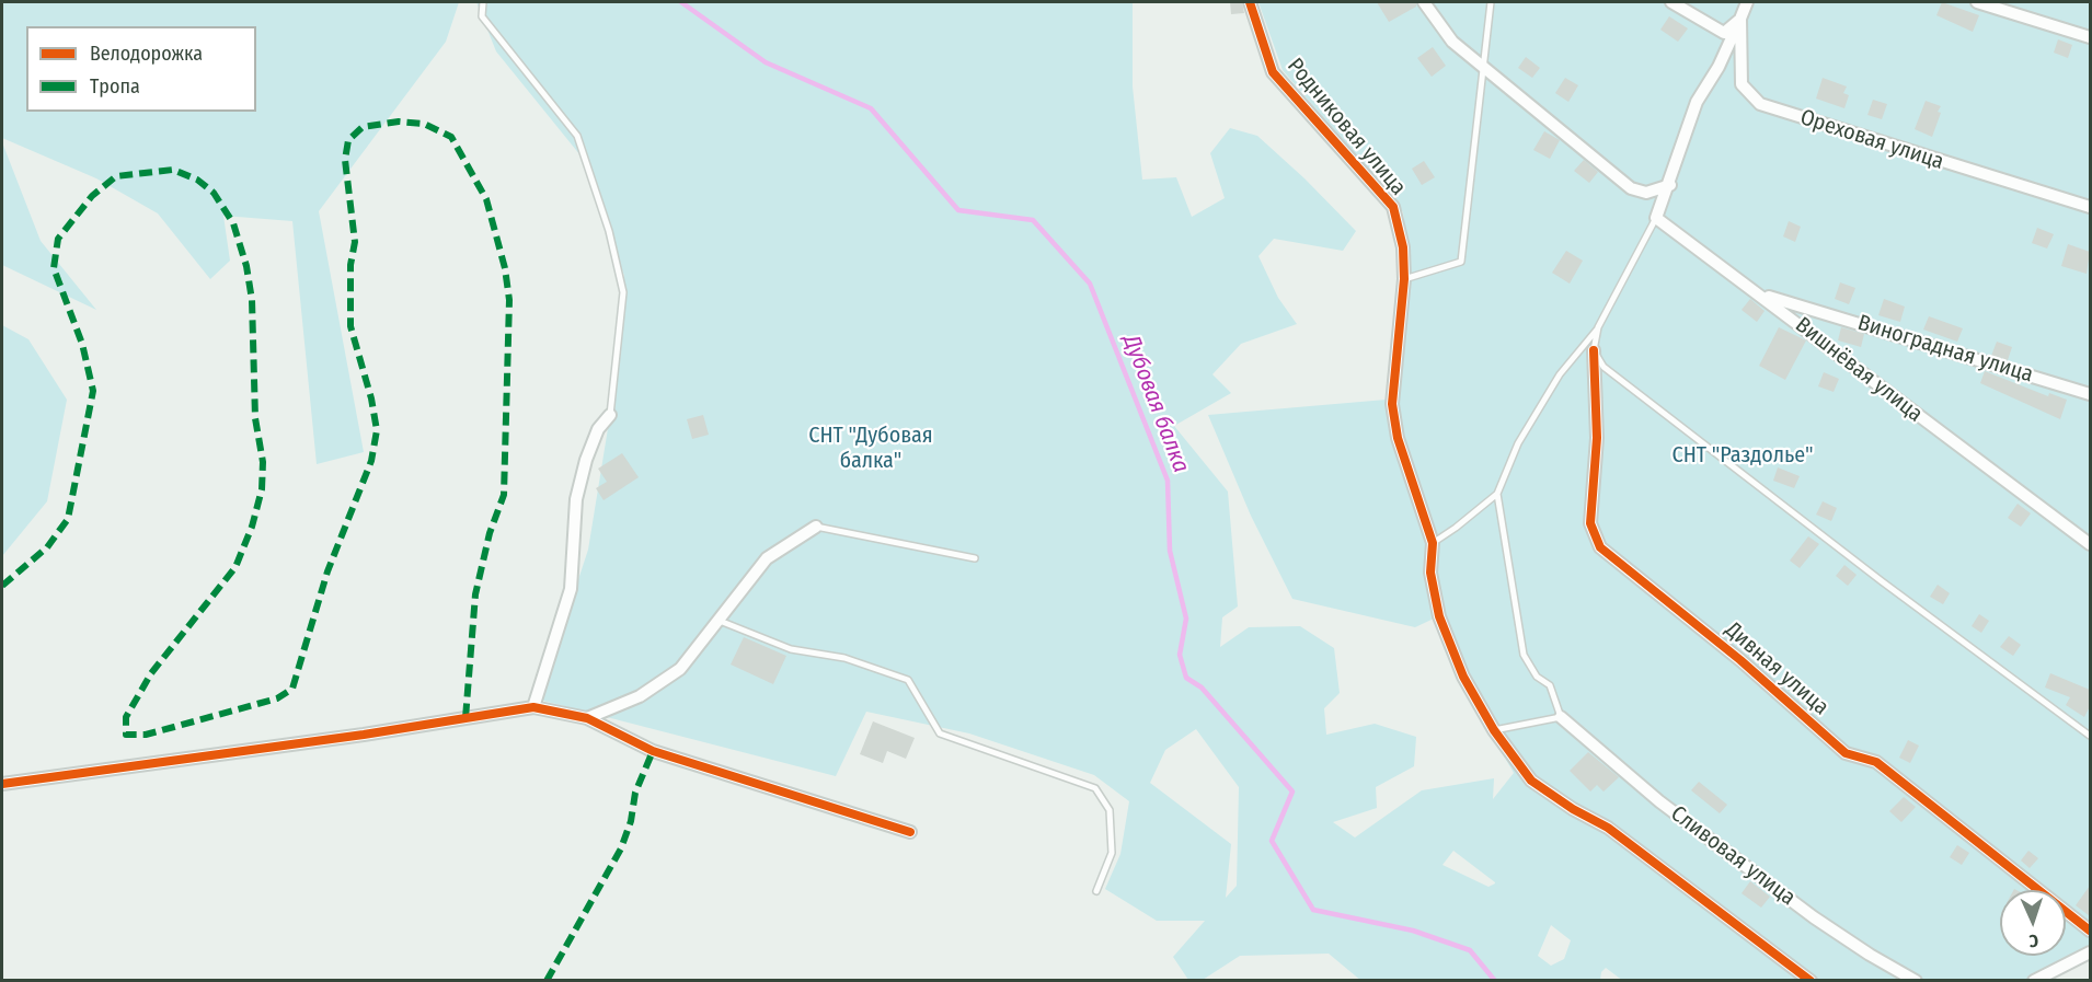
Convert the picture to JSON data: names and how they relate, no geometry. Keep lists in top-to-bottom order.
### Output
{
  "streets": {
    "street": [
      "Родниковая улица",
      "Ореховая улица",
      "Виноградная улица",
      "Вишнёвая улица",
      "Дивная улица",
      "Сливовая улица"
    ]
  },
  "crossings": [
    ["Виноградная улица", "Вишнёвая улица"]
  ],
  "water": ["Дубовая балка"],
  "parks": ["СНТ \"Дубовая балка\"", "СНТ \"Раздолье\""],
  "legend": ["Велодорожка", "Тропа"],
  "north": "bottom"
}
